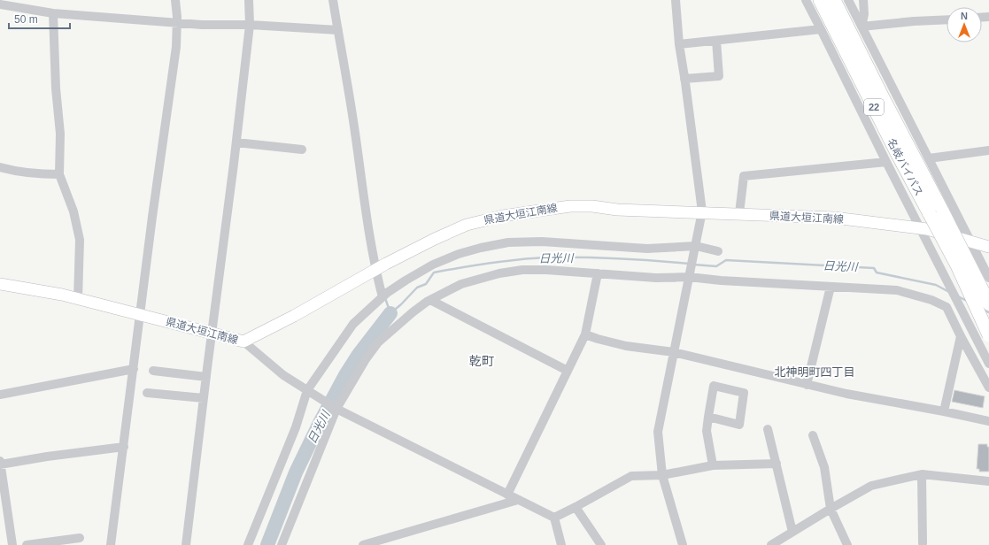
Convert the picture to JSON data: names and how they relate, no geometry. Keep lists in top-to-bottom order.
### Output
{
  "streets": {
    "highway": ["22", "名岐バイパス"],
    "main road": ["県道大垣江南線"]
  },
  "districts": ["乾町", "北神明町四丁目"],
  "water": ["日光川"],
  "scale_bar": "50 m",
  "north": "top"
}
